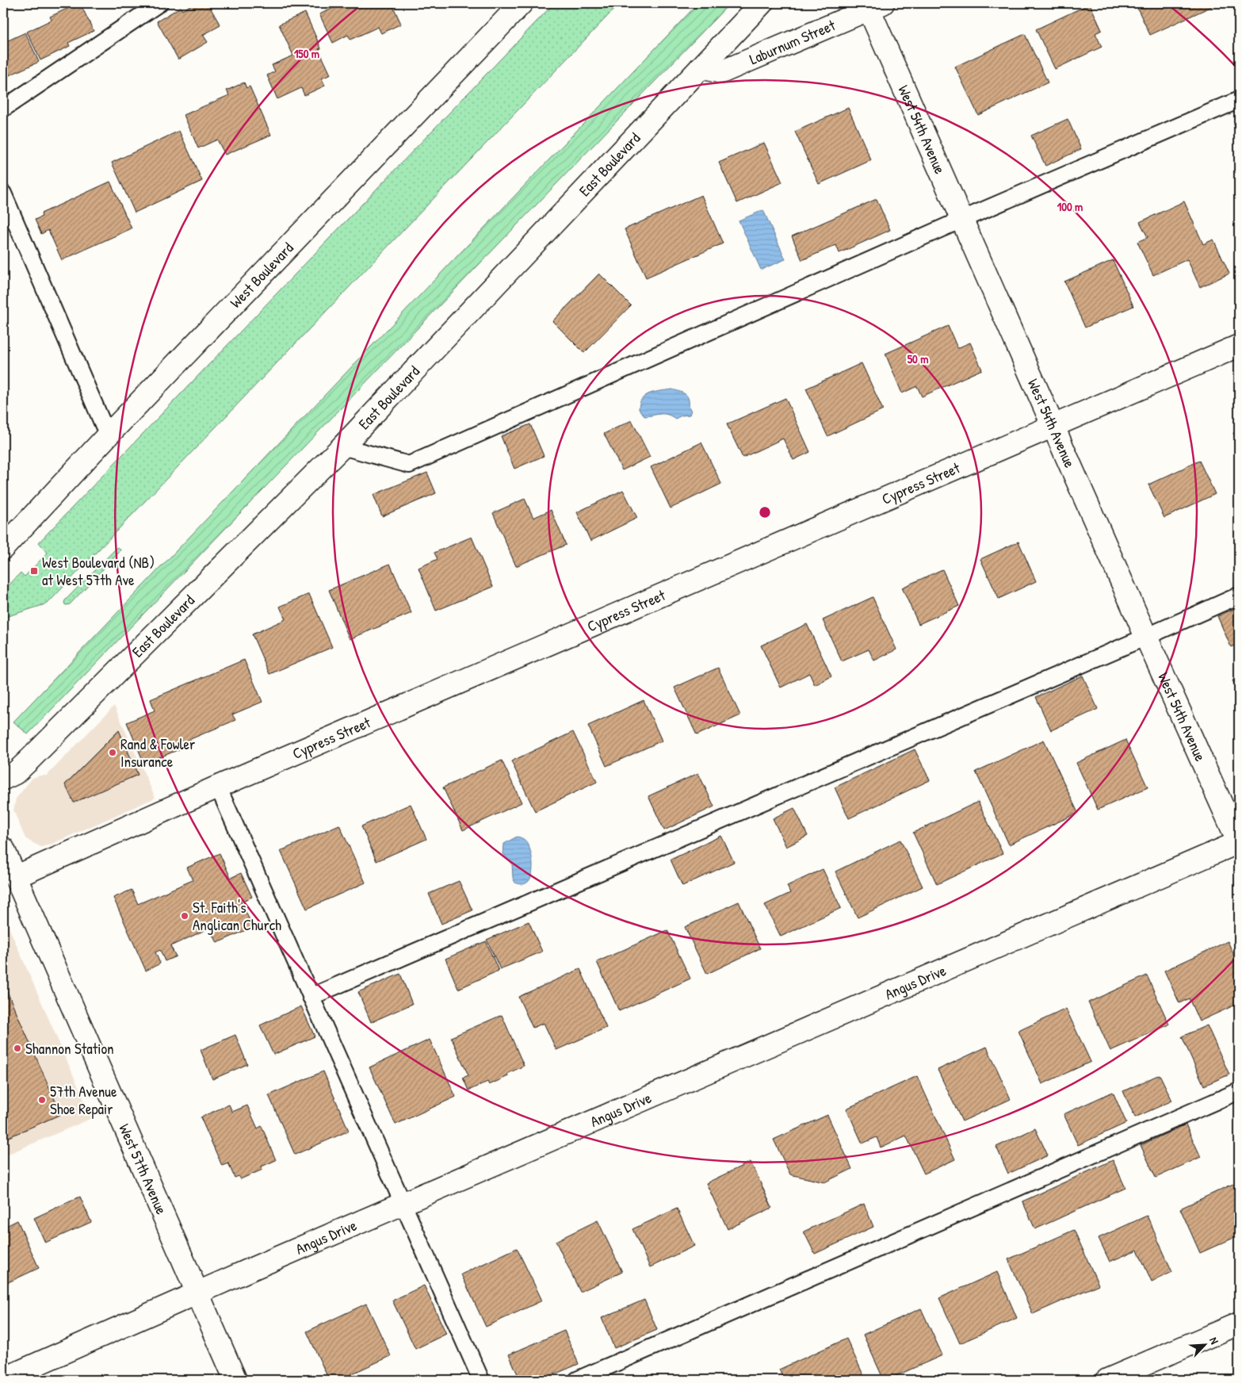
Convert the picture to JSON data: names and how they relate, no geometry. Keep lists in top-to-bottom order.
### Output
{
  "streets": {
    "street": [
      "Laburnum Street",
      "West 54th Avenue",
      "East Boulevard",
      "West Boulevard",
      "Cypress Street",
      "Angus Drive",
      "West 57th Avenue"
    ]
  },
  "crossings": [
    ["Laburnum Street", "West 54th Avenue"],
    ["Laburnum Street", "East Boulevard"],
    ["West 54th Avenue", "Cypress Street"],
    ["West 54th Avenue", "Angus Drive"],
    ["Cypress Street", "West 57th Avenue"],
    ["Angus Drive", "West 57th Avenue"]
  ],
  "places": {
    "transit": ["West Boulevard (NB) at West 57th Ave"],
    "other": [
      "Rand & Fowler Insurance",
      "St. Faith's Anglican Church",
      "Shannon Station",
      "57th Avenue Shoe Repair"
    ]
  },
  "north": "top right",
  "rings": ["150 m", "100 m", "50 m"]
}
